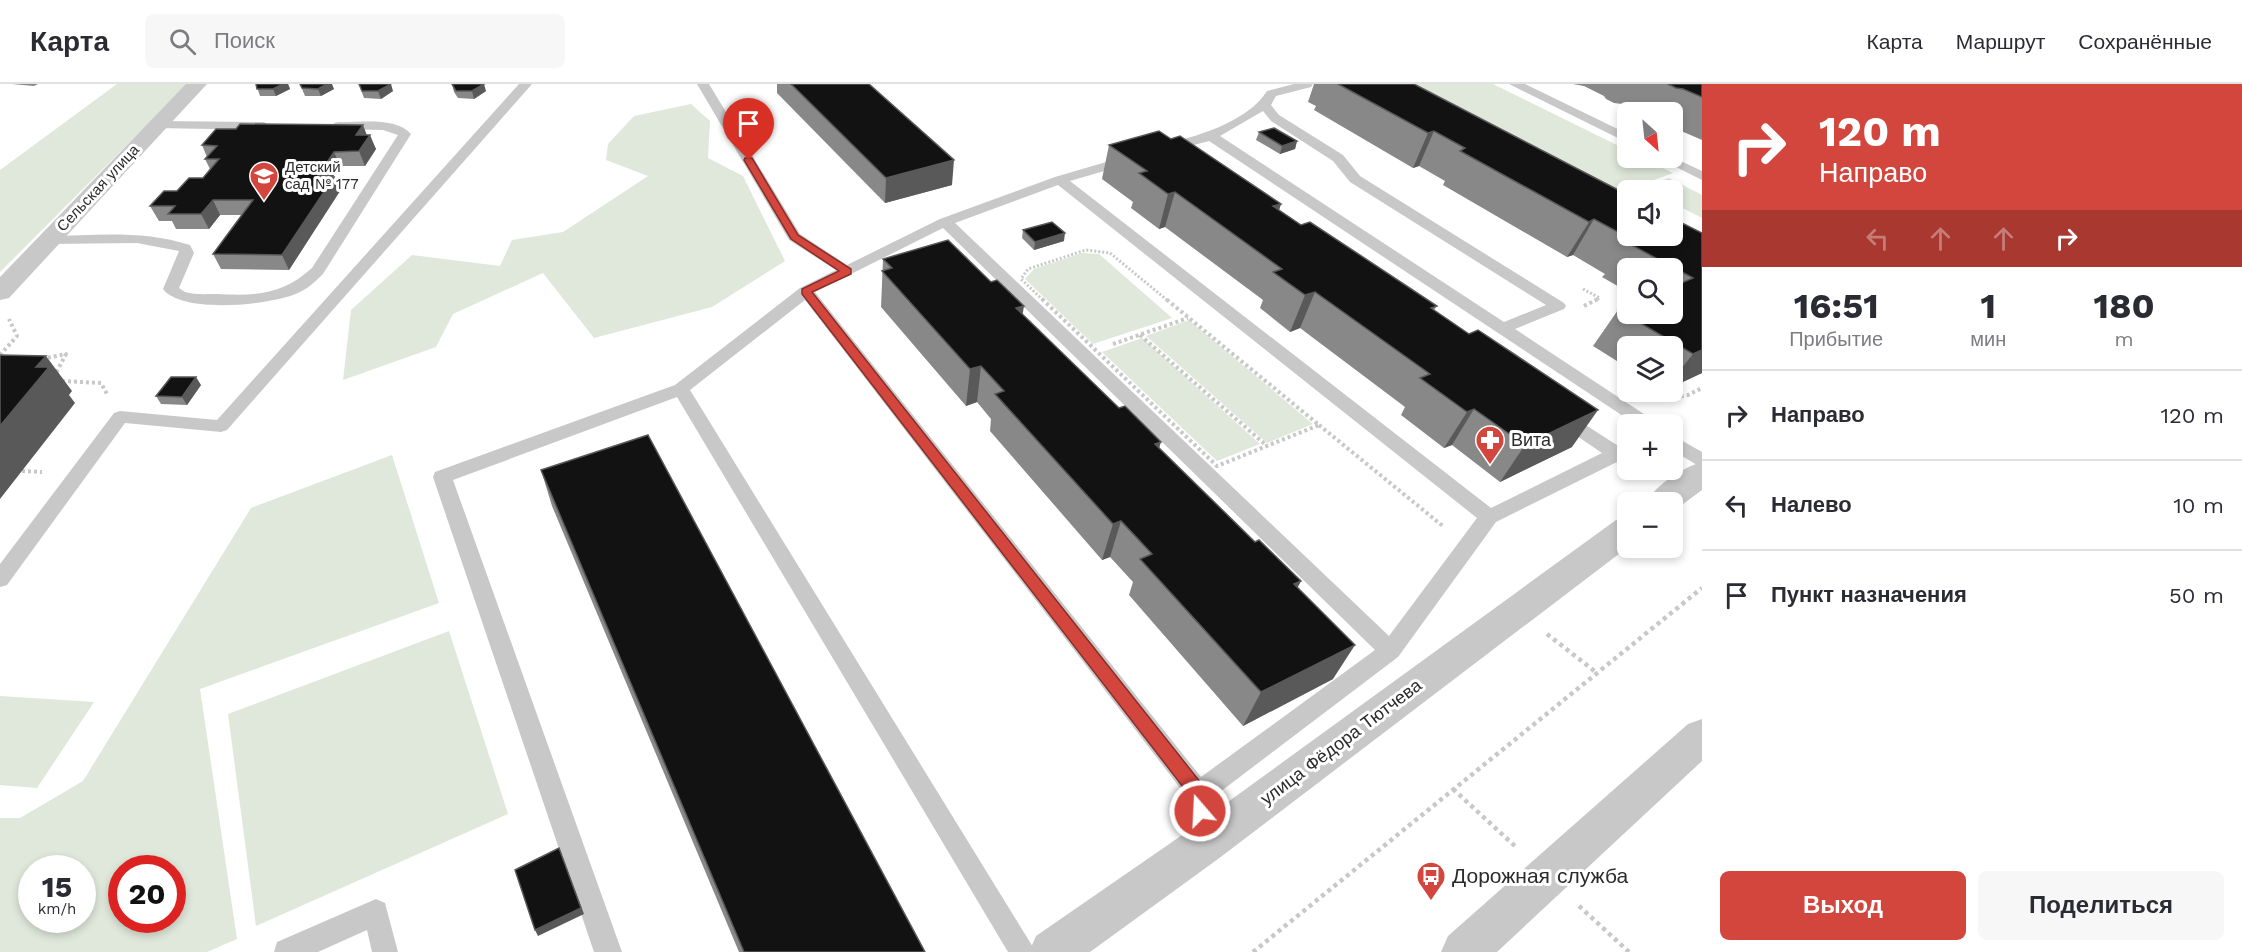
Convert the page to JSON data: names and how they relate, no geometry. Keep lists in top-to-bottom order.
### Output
{
  "streets": {
    "street": ["Сельская улица", "улица Фёдора Тютчева"]
  },
  "places": {
    "school or university": ["Детский сад № 177"],
    "pharmacy": ["Вита"],
    "bus stop": ["Дорожная служба"]
  },
  "north": "bottom right",
  "page": {
    "header": "Карта",
    "search": "Поиск",
    "nav": ["Карта", "Маршрут", "Сохранённые"],
    "turn": ["120 m", "Направо"],
    "map_buttons": ["+", "−"],
    "eta": [
      "16:51",
      "Прибытие",
      "1",
      "мин",
      "180",
      "m"
    ],
    "list": [
      {
        "name": "Направо",
        "value": "120 m"
      },
      {
        "name": "Налево",
        "value": "10 m"
      },
      {
        "name": "Пункт назначения",
        "value": "50 m"
      }
    ],
    "speed": "15 km/h",
    "limit": "20",
    "buttons": ["Выход", "Поделиться"]
  }
}
